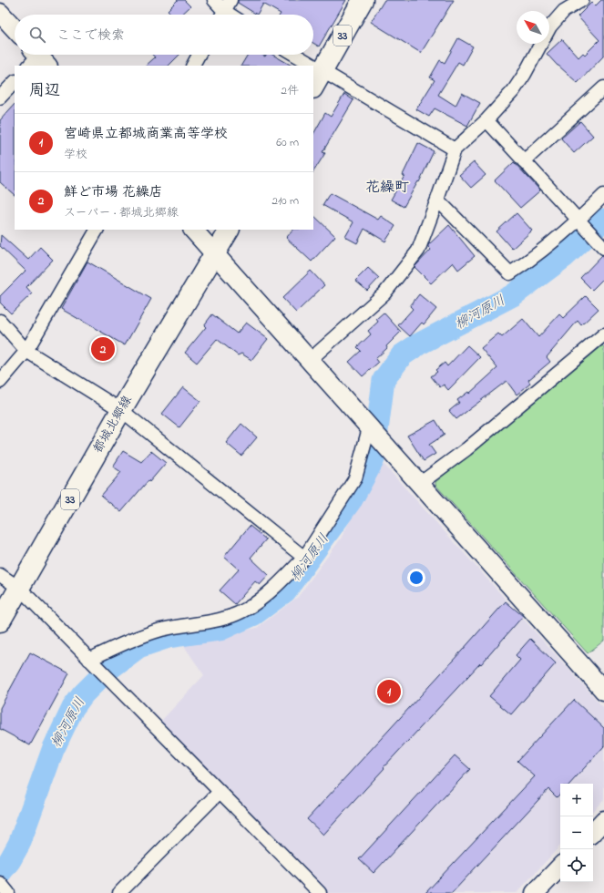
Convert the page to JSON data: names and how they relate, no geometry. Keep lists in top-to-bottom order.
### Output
{
  "streets": {
    "main road": ["33", "都城北郷線"]
  },
  "districts": ["花繰町"],
  "water": ["柳河原川"],
  "north": "top left",
  "page": {
    "search": "ここで検索",
    "heading": ["周辺", "2件"],
    "list": [
      {
        "mark": "1",
        "name": "宮崎県立都城商業高等学校",
        "note": "学校",
        "value": "60 m"
      },
      {
        "mark": "2",
        "name": "鮮ど市場 花繰店",
        "note": "スーパー · 都城北郷線",
        "value": "210 m"
      }
    ],
    "pins": ["2", "1"],
    "map_buttons": ["+", "−"]
  }
}
